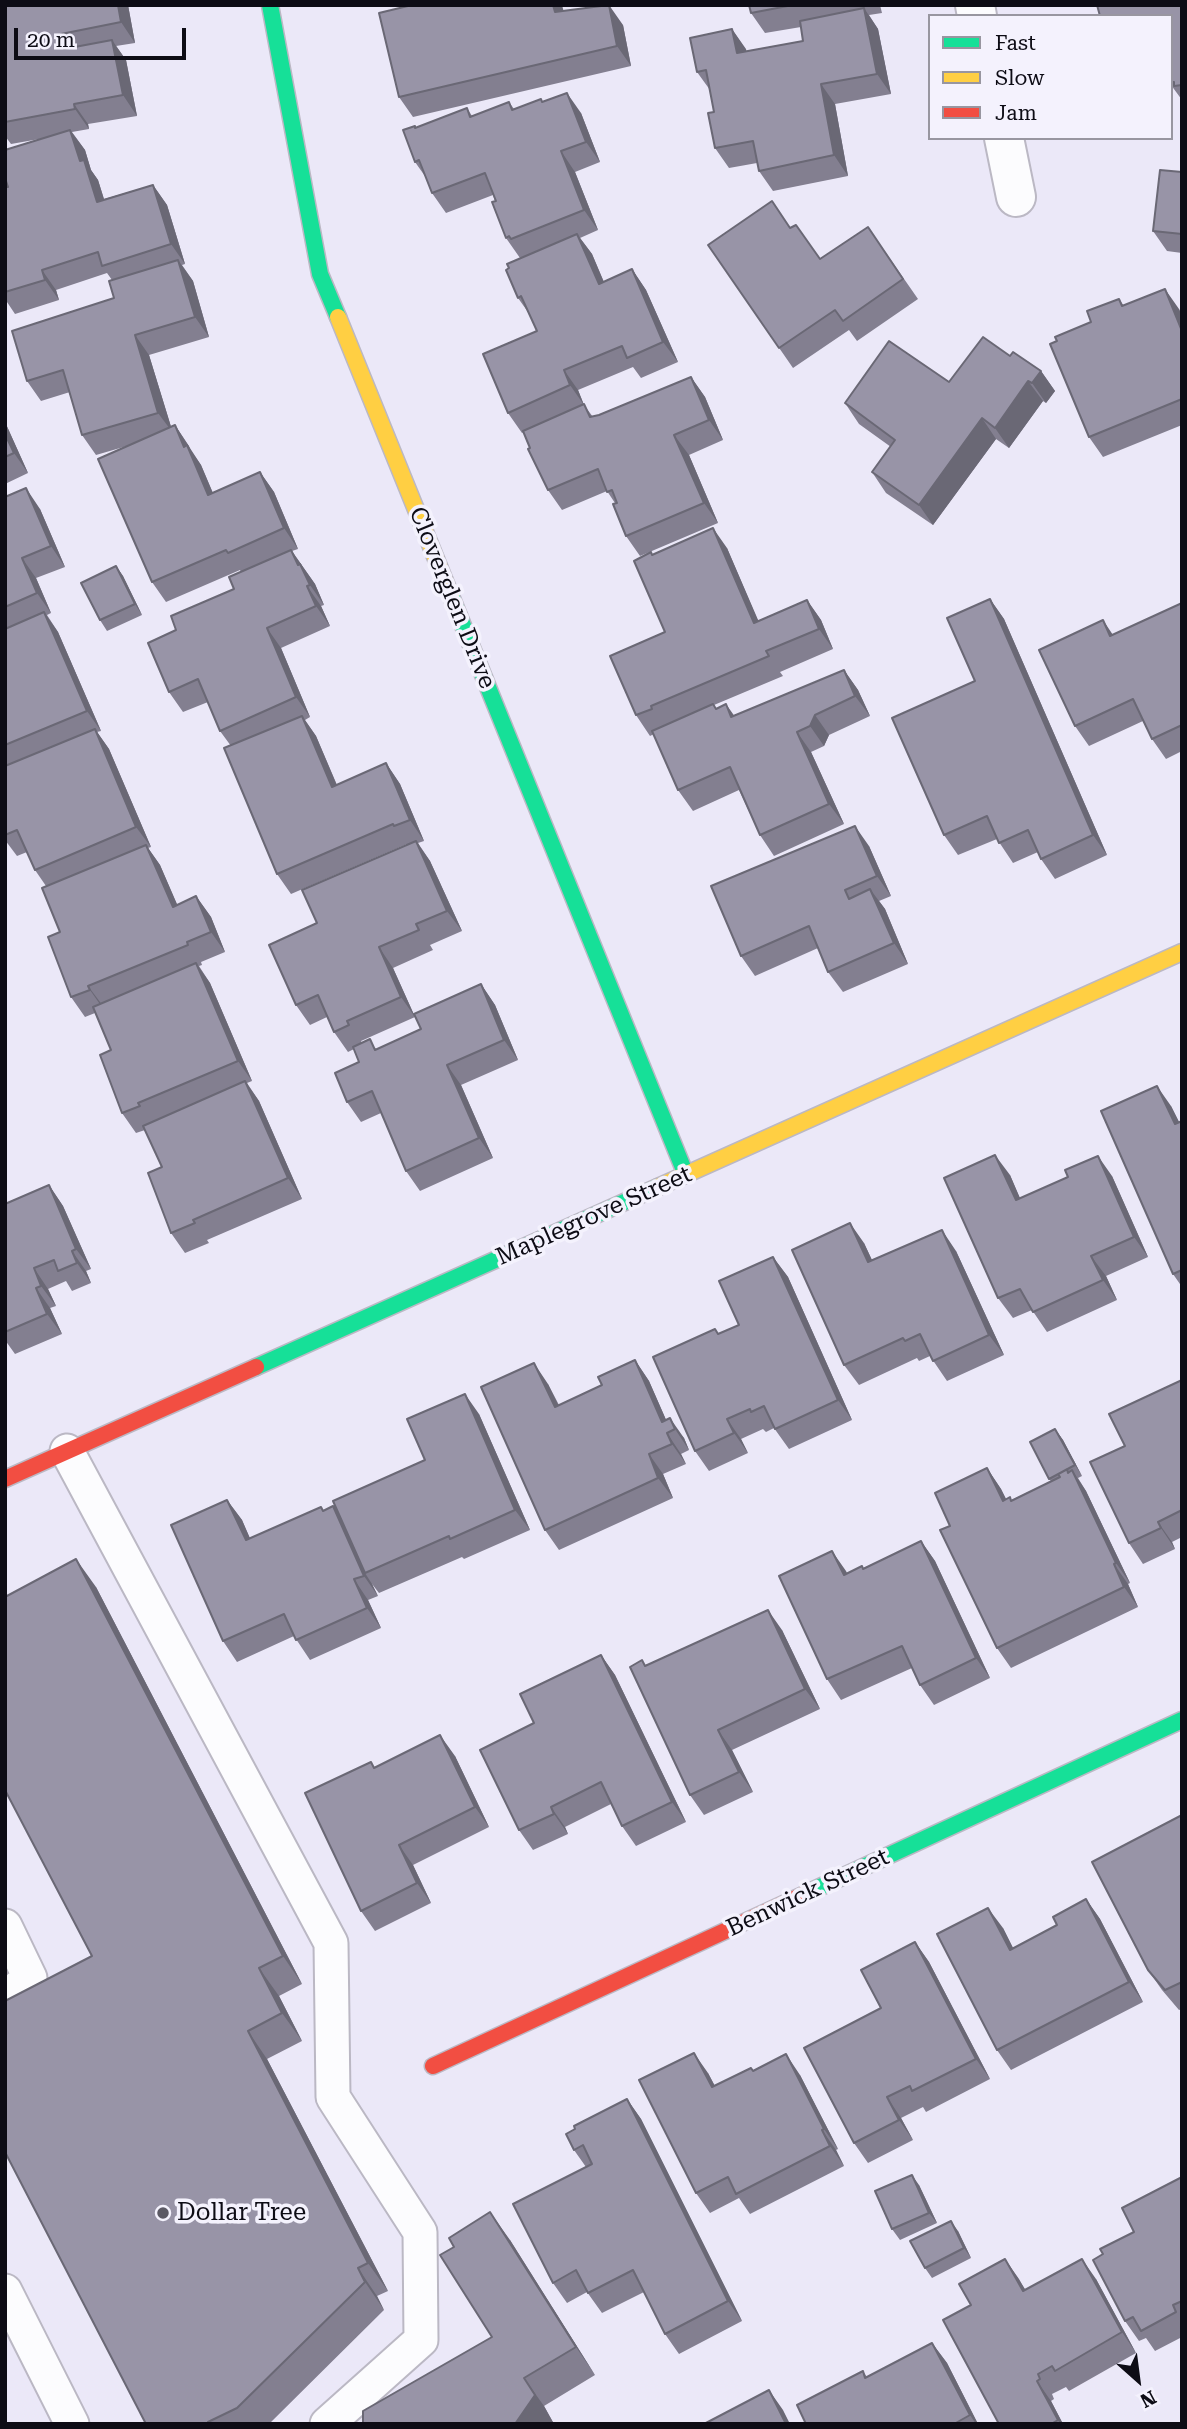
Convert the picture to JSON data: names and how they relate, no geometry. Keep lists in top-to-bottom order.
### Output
{
  "streets": {
    "street": ["Cloverglen Drive", "Maplegrove Street", "Benwick Street"]
  },
  "crossings": [
    ["Cloverglen Drive", "Maplegrove Street"]
  ],
  "places": ["Dollar Tree"],
  "legend": ["Fast", "Slow", "Jam"],
  "scale_bar": "20 m",
  "north": "bottom right"
}
